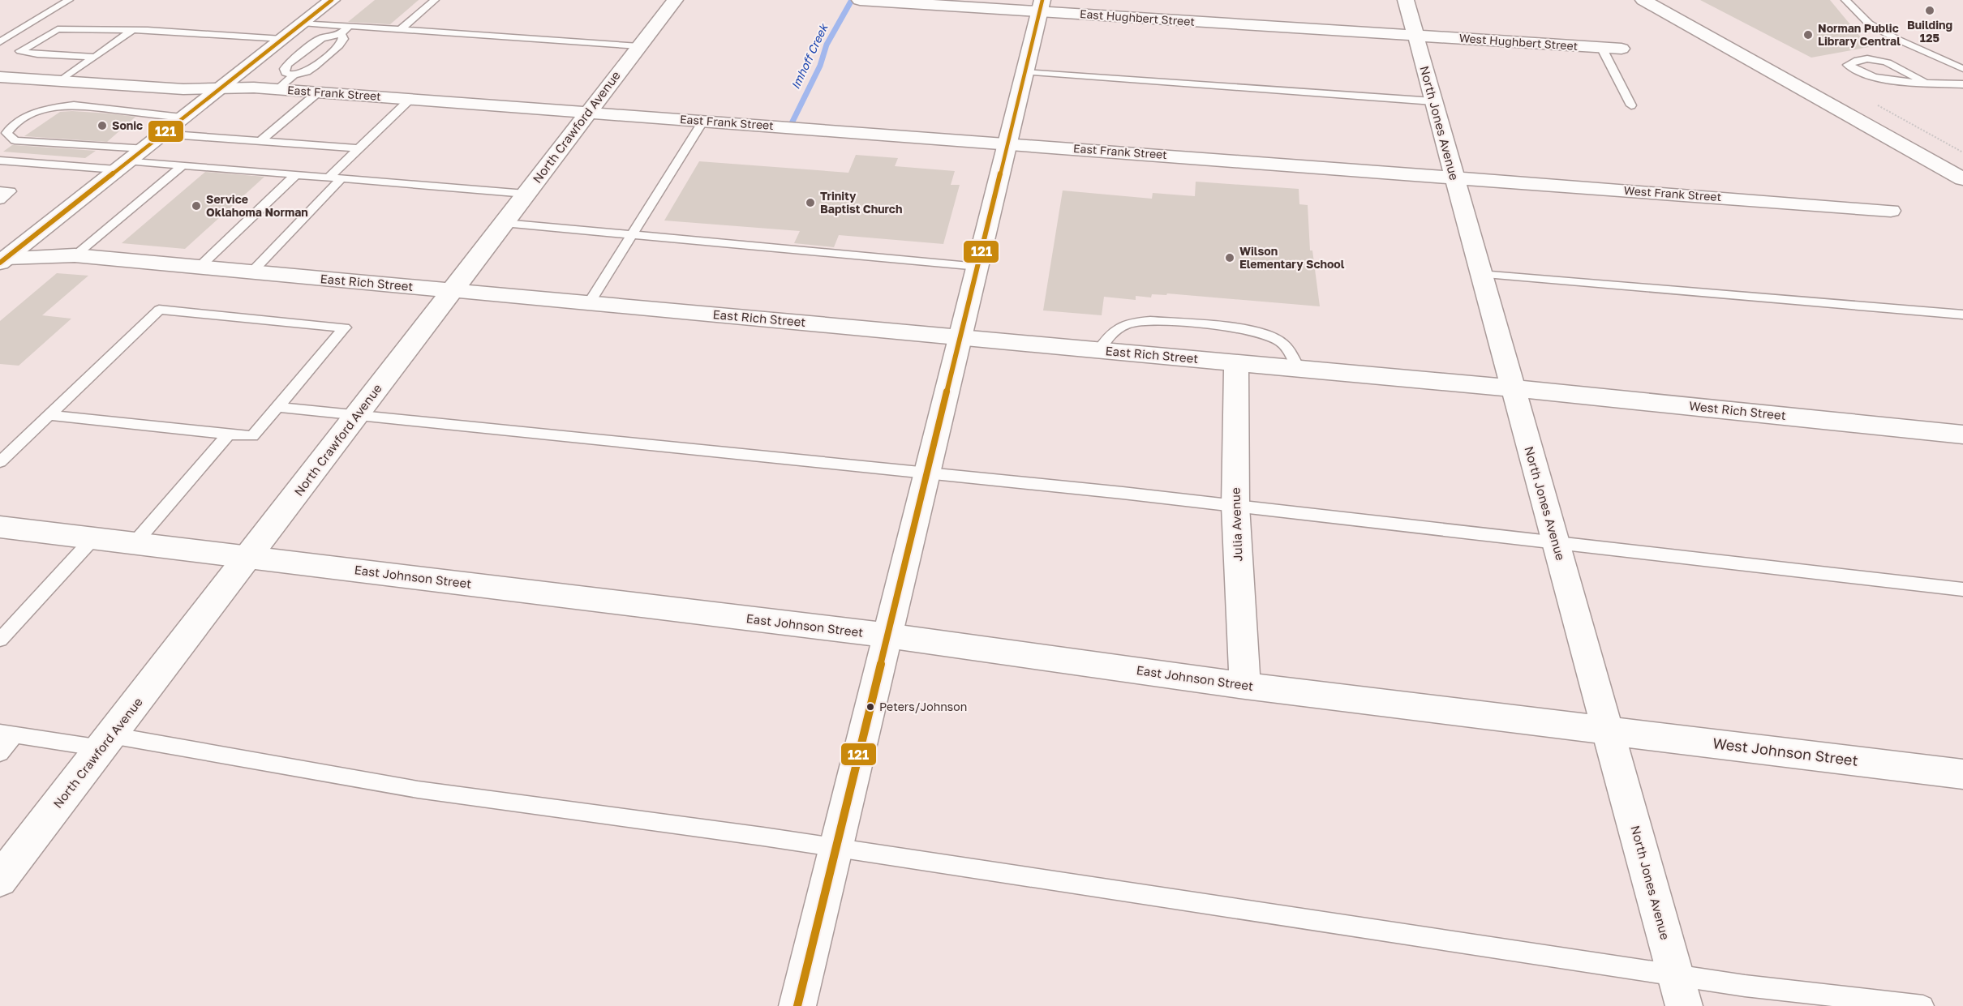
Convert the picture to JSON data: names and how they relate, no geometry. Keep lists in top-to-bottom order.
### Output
{
  "streets": {
    "street": [
      "East Hughbert Street",
      "West Hughbert Street",
      "East Frank Street",
      "North Jones Avenue",
      "North Crawford Avenue",
      "West Frank Street",
      "East Rich Street",
      "West Rich Street",
      "Julia Avenue",
      "East Johnson Street",
      "West Johnson Street"
    ]
  },
  "crossings": [
    ["East Hughbert Street", "West Hughbert Street"],
    ["East Hughbert Street", "North Jones Avenue"],
    ["West Hughbert Street", "North Jones Avenue"],
    ["East Frank Street", "North Jones Avenue"],
    ["East Frank Street", "North Crawford Avenue"],
    ["East Frank Street", "West Frank Street"],
    ["North Jones Avenue", "West Frank Street"],
    ["North Jones Avenue", "East Rich Street"],
    ["North Jones Avenue", "West Rich Street"],
    ["North Jones Avenue", "East Johnson Street"],
    ["North Jones Avenue", "West Johnson Street"],
    ["North Crawford Avenue", "East Rich Street"],
    ["North Crawford Avenue", "East Johnson Street"],
    ["East Rich Street", "West Rich Street"],
    ["East Rich Street", "Julia Avenue"],
    ["Julia Avenue", "East Johnson Street"],
    ["East Johnson Street", "West Johnson Street"]
  ],
  "water": ["Imhoff Creek"],
  "places": [
    "Building 125",
    "Norman Public Library Central",
    "Sonic",
    "Trinity Baptist Church",
    "Service Oklahoma Norman",
    "Wilson Elementary School",
    "Peters/Johnson"
  ],
  "lines": ["transit line 121"]
}
